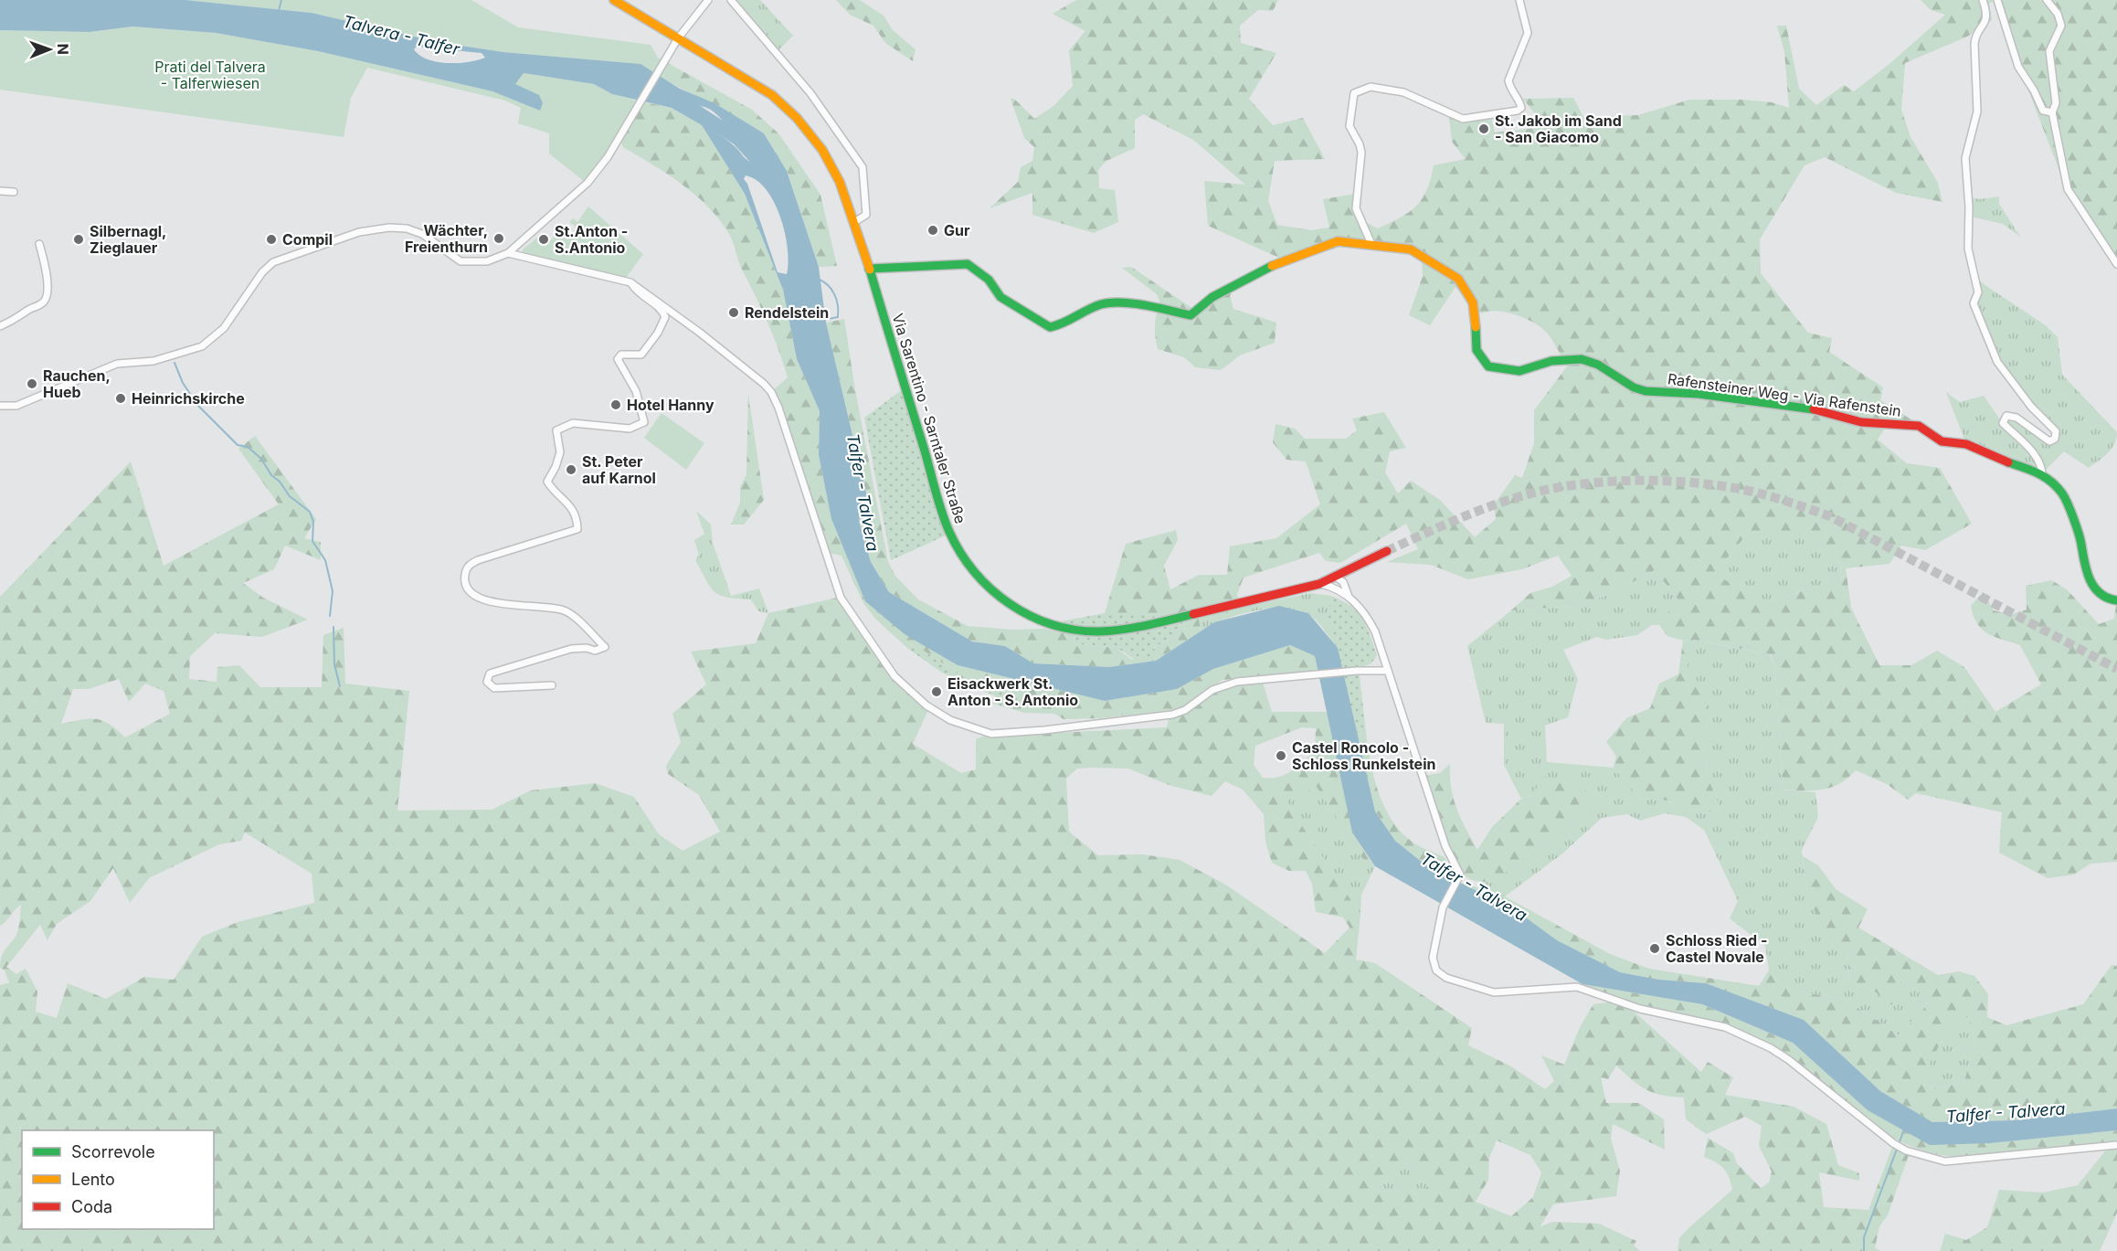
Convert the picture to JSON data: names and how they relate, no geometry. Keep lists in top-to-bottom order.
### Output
{
  "streets": {
    "street": ["Rafensteiner Weg - Via Rafenstein", "Via Sarentino - Sarntaler Straße"]
  },
  "crossings": [
    ["Rafensteiner Weg - Via Rafenstein", "Via Sarentino - Sarntaler Straße"]
  ],
  "water": ["Talvera - Talfer", "Talfer - Talvera"],
  "parks": ["Prati del Talvera - Talferwiesen"],
  "places": [
    "St. Jakob im Sand - San Giacomo",
    "Gur",
    "Wächter, Freienthurn",
    "Silbernagl, Zieglauer",
    "Compil",
    "St.Anton - S.Antonio",
    "Rendelstein",
    "Rauchen, Hueb",
    "Heinrichskirche",
    "Hotel Hanny",
    "St. Peter auf Karnol",
    "Eisackwerk St. Anton - S. Antonio",
    "Castel Roncolo - Schloss Runkelstein",
    "Schloss Ried - Castel Novale"
  ],
  "legend": ["Scorrevole", "Lento", "Coda"],
  "north": "right"
}
